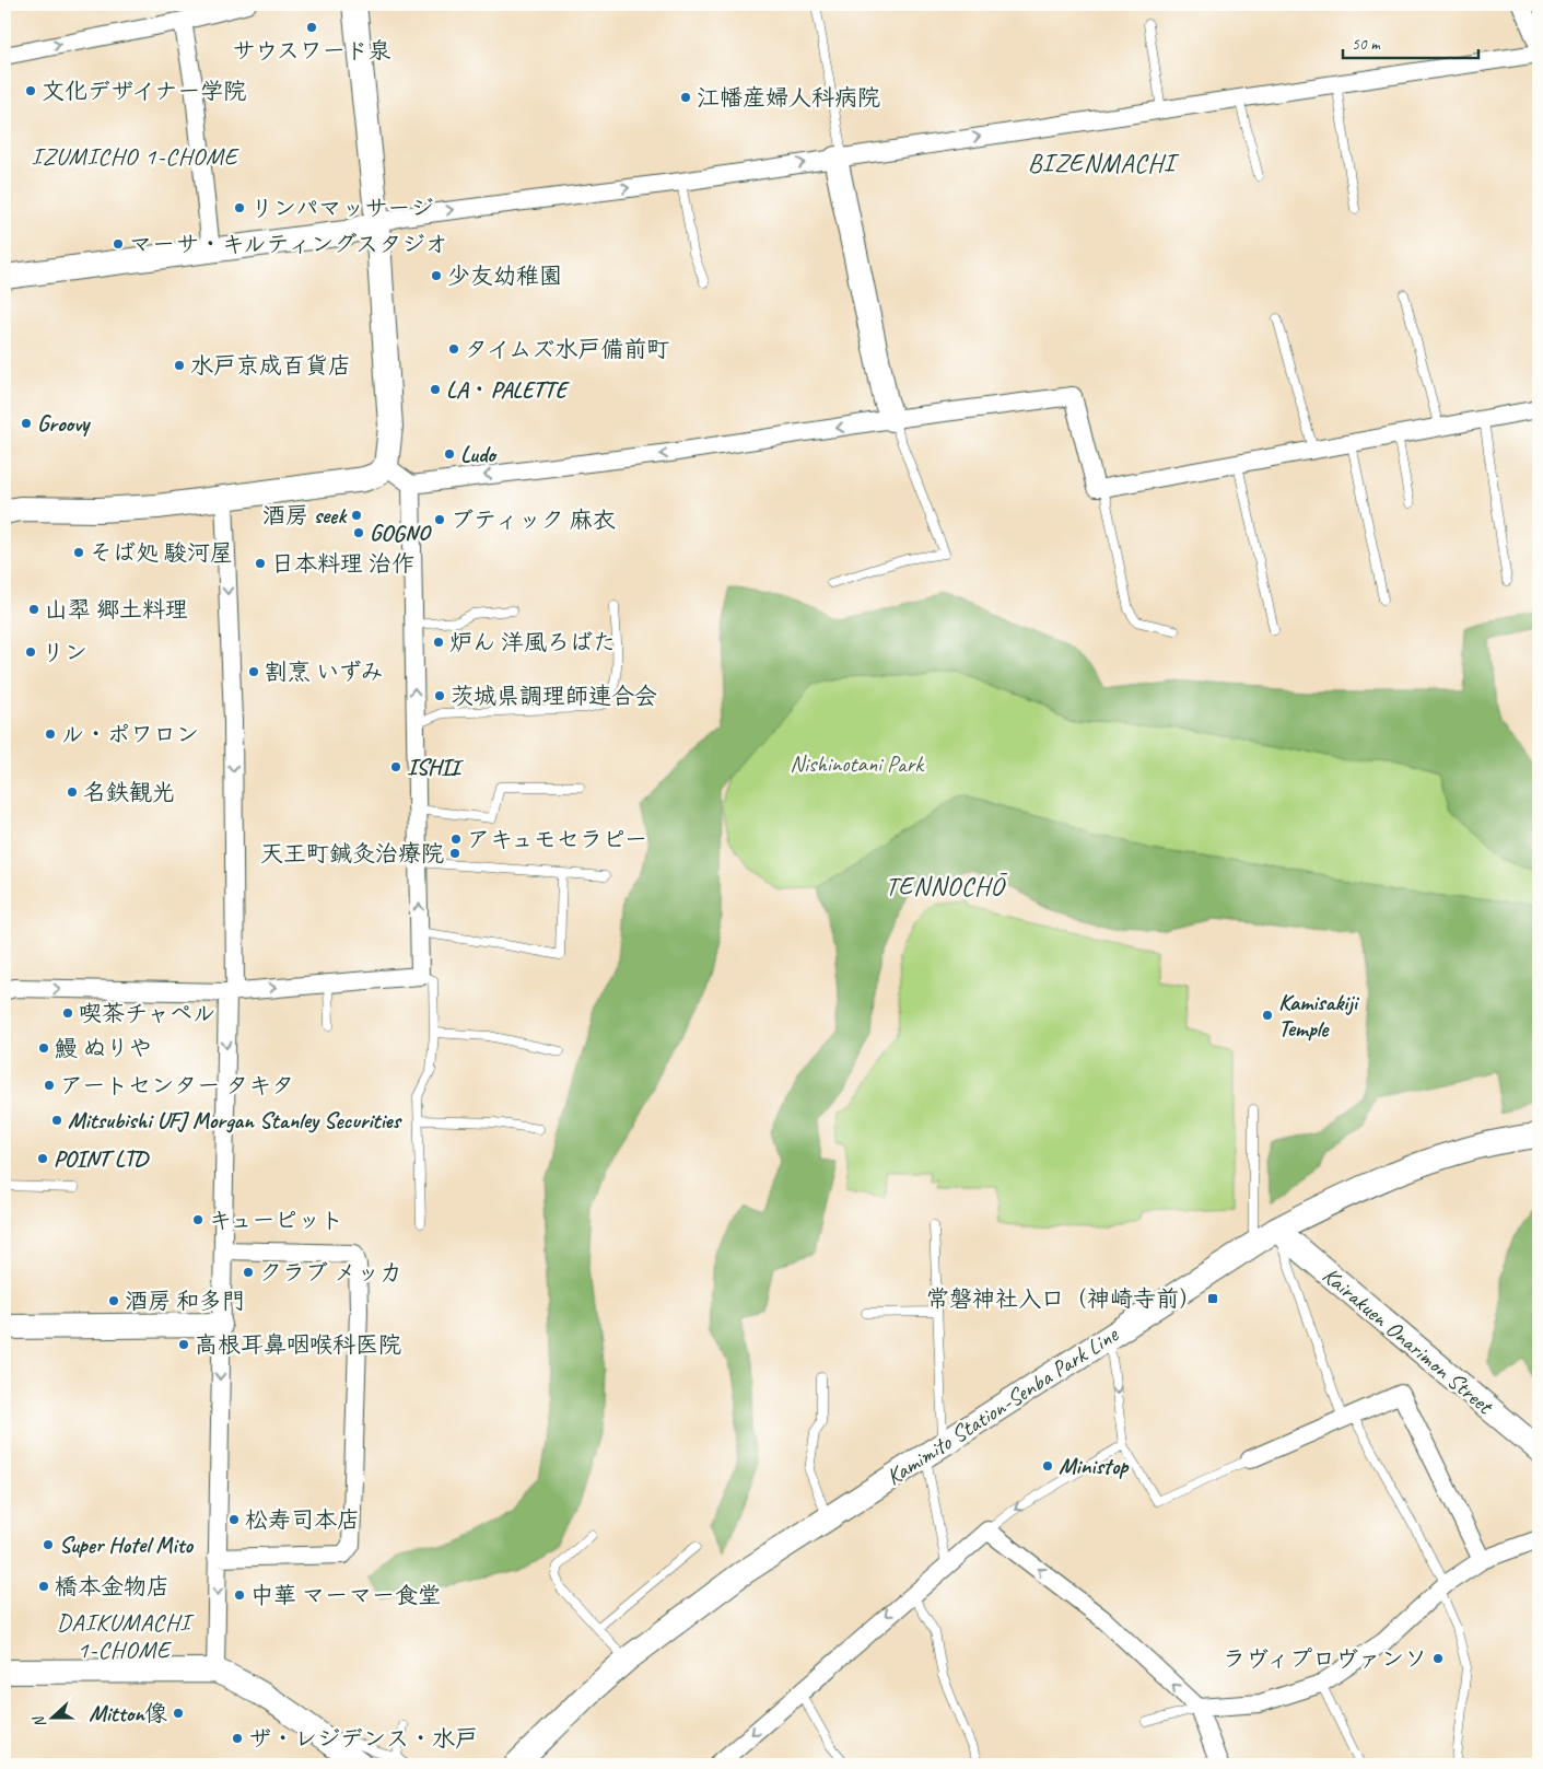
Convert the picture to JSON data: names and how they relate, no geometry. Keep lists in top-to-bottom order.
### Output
{
  "streets": {
    "street": ["Kairakuen Onarimon Street", "Kamimito Station-Senba Park Line"]
  },
  "crossings": [
    ["Kairakuen Onarimon Street", "Kamimito Station-Senba Park Line"]
  ],
  "districts": [
    "IZUMICHO 1-CHOME",
    "BIZENMACHI",
    "TENNOCHŌ",
    "DAIKUMACHI 1-CHOME"
  ],
  "parks": ["Nishinotani Park"],
  "places": {
    "other": [
      "サウスワード泉",
      "文化デザイナー学院",
      "江幡産婦人科病院",
      "リンパマッサージ",
      "マーサ・キルティングスタジオ",
      "少友幼稚園",
      "タイムズ水戸備前町",
      "水戸京成百貨店",
      "LA・PALETTE",
      "Groovy",
      "Ludo",
      "酒房 seek",
      "ブティック 麻衣",
      "GOGNO",
      "そば処 駿河屋",
      "日本料理 治作",
      "山翆 郷土料理",
      "炉ん 洋風ろばた",
      "リン",
      "割烹 いずみ",
      "茨城県調理師連合会",
      "ル・ポワロン",
      "ISHII",
      "名鉄観光",
      "アキュモセラピー",
      "天王町鍼灸治療院",
      "喫茶チャペル",
      "Kamisakiji Temple",
      "鰻 ぬりや",
      "アートセンター タキタ",
      "Mitsubishi UFJ Morgan Stanley Securities",
      "POINT LTD",
      "キューピット",
      "クラブ メッカ",
      "酒房 和多門",
      "高根耳鼻咽喉科医院",
      "Ministop",
      "松寿司本店",
      "Super Hotel Mito",
      "橋本金物店",
      "中華 マーマー食堂",
      "ラヴィプロヴァンソ",
      "Mitton像",
      "ザ・レジデンス・水戸"
    ],
    "transit": ["常磐神社入口（神崎寺前）"]
  },
  "scale_bar": "50 m",
  "north": "left"
}
